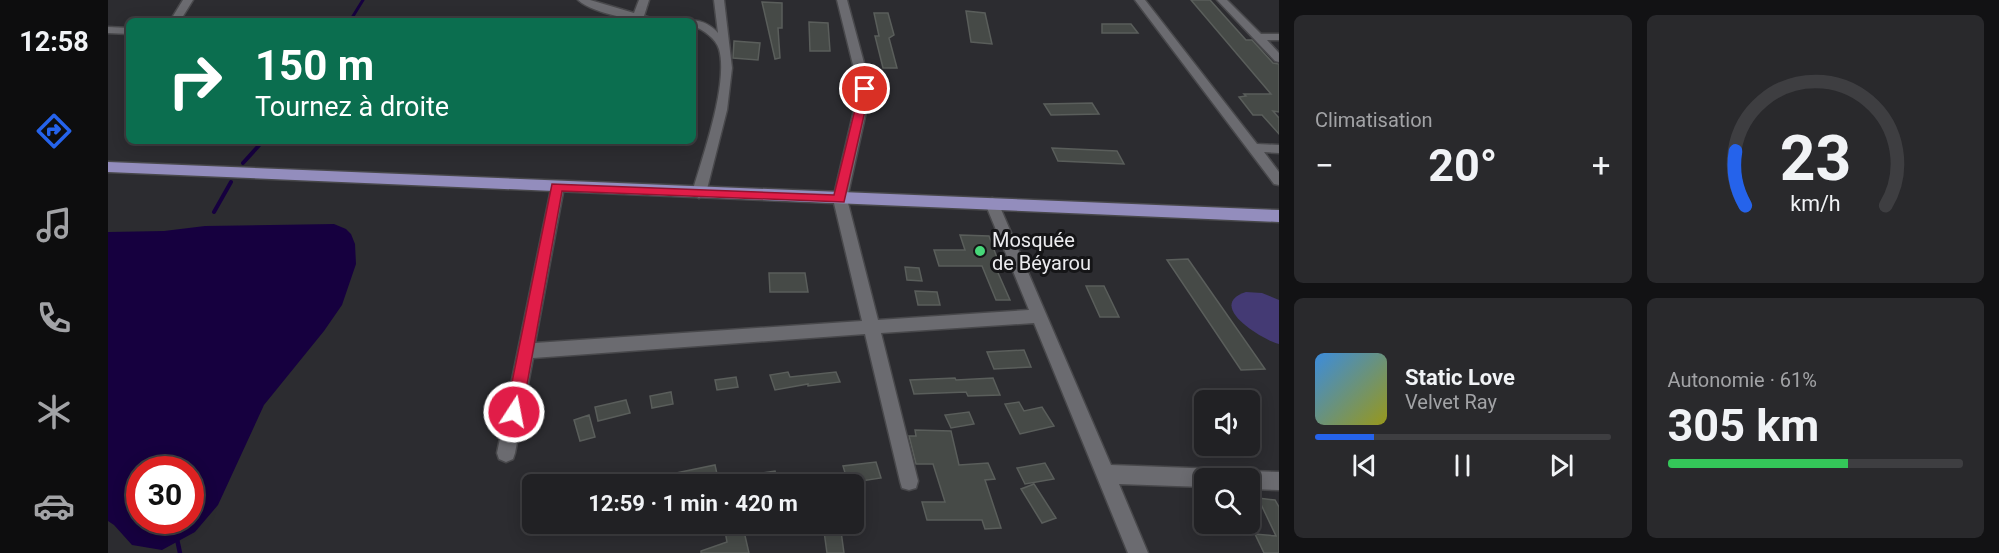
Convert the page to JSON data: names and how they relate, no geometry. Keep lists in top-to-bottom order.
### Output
{
  "places": ["Mosquée de Béyarou"],
  "page": {
    "tabs": "12:58",
    "tile": [
      "Climatisation",
      ["Autonomie · 61%", "305 km"]
    ],
    "turn": ["150 m", "Tournez à droite"],
    "heat": ["−", "20°", "+"],
    "song": ["Static Love", "Velvet Ray"],
    "limit": "30",
    "trip": "12:59 · 1 min · 420 m",
    "gauge": ["23", "km/h"]
  }
}
